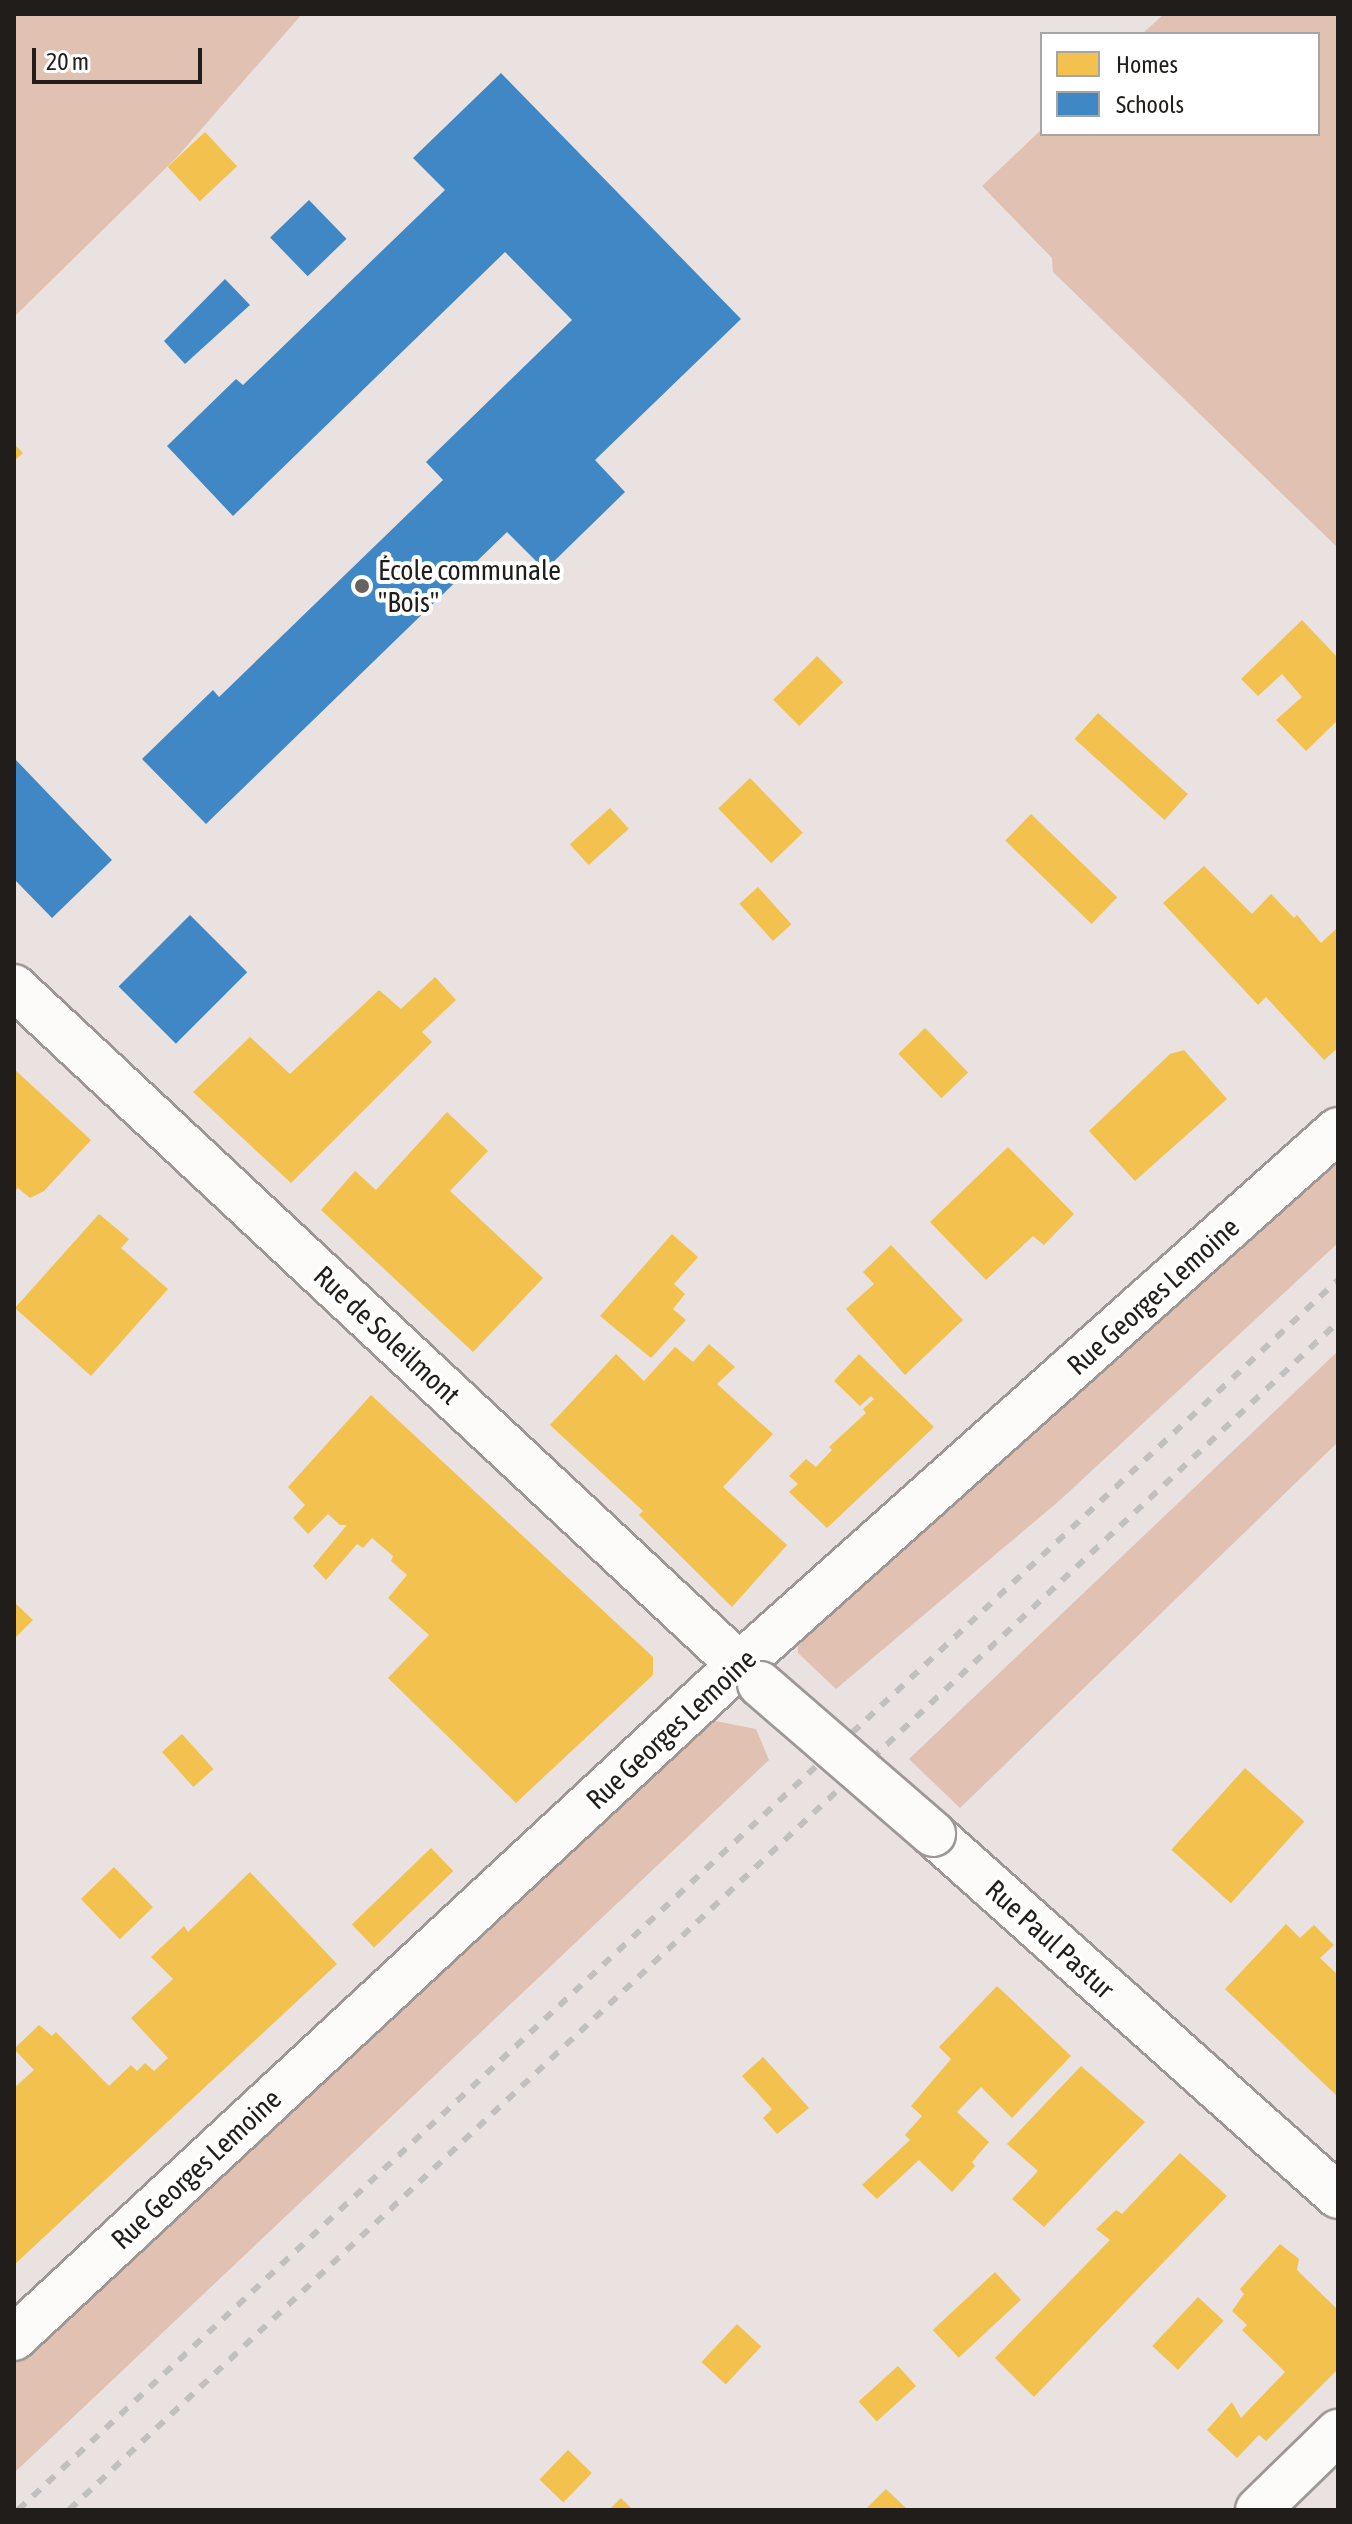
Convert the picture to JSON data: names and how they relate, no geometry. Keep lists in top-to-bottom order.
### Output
{
  "streets": {
    "street": ["Rue Georges Lemoine", "Rue de Soleilmont", "Rue Paul Pastur"]
  },
  "crossings": [
    ["Rue Georges Lemoine", "Rue de Soleilmont"],
    ["Rue Georges Lemoine", "Rue Paul Pastur"],
    ["Rue de Soleilmont", "Rue Paul Pastur"]
  ],
  "places": ["École communale \"Bois\""],
  "legend": ["Homes", "Schools"],
  "scale_bar": "20 m"
}
